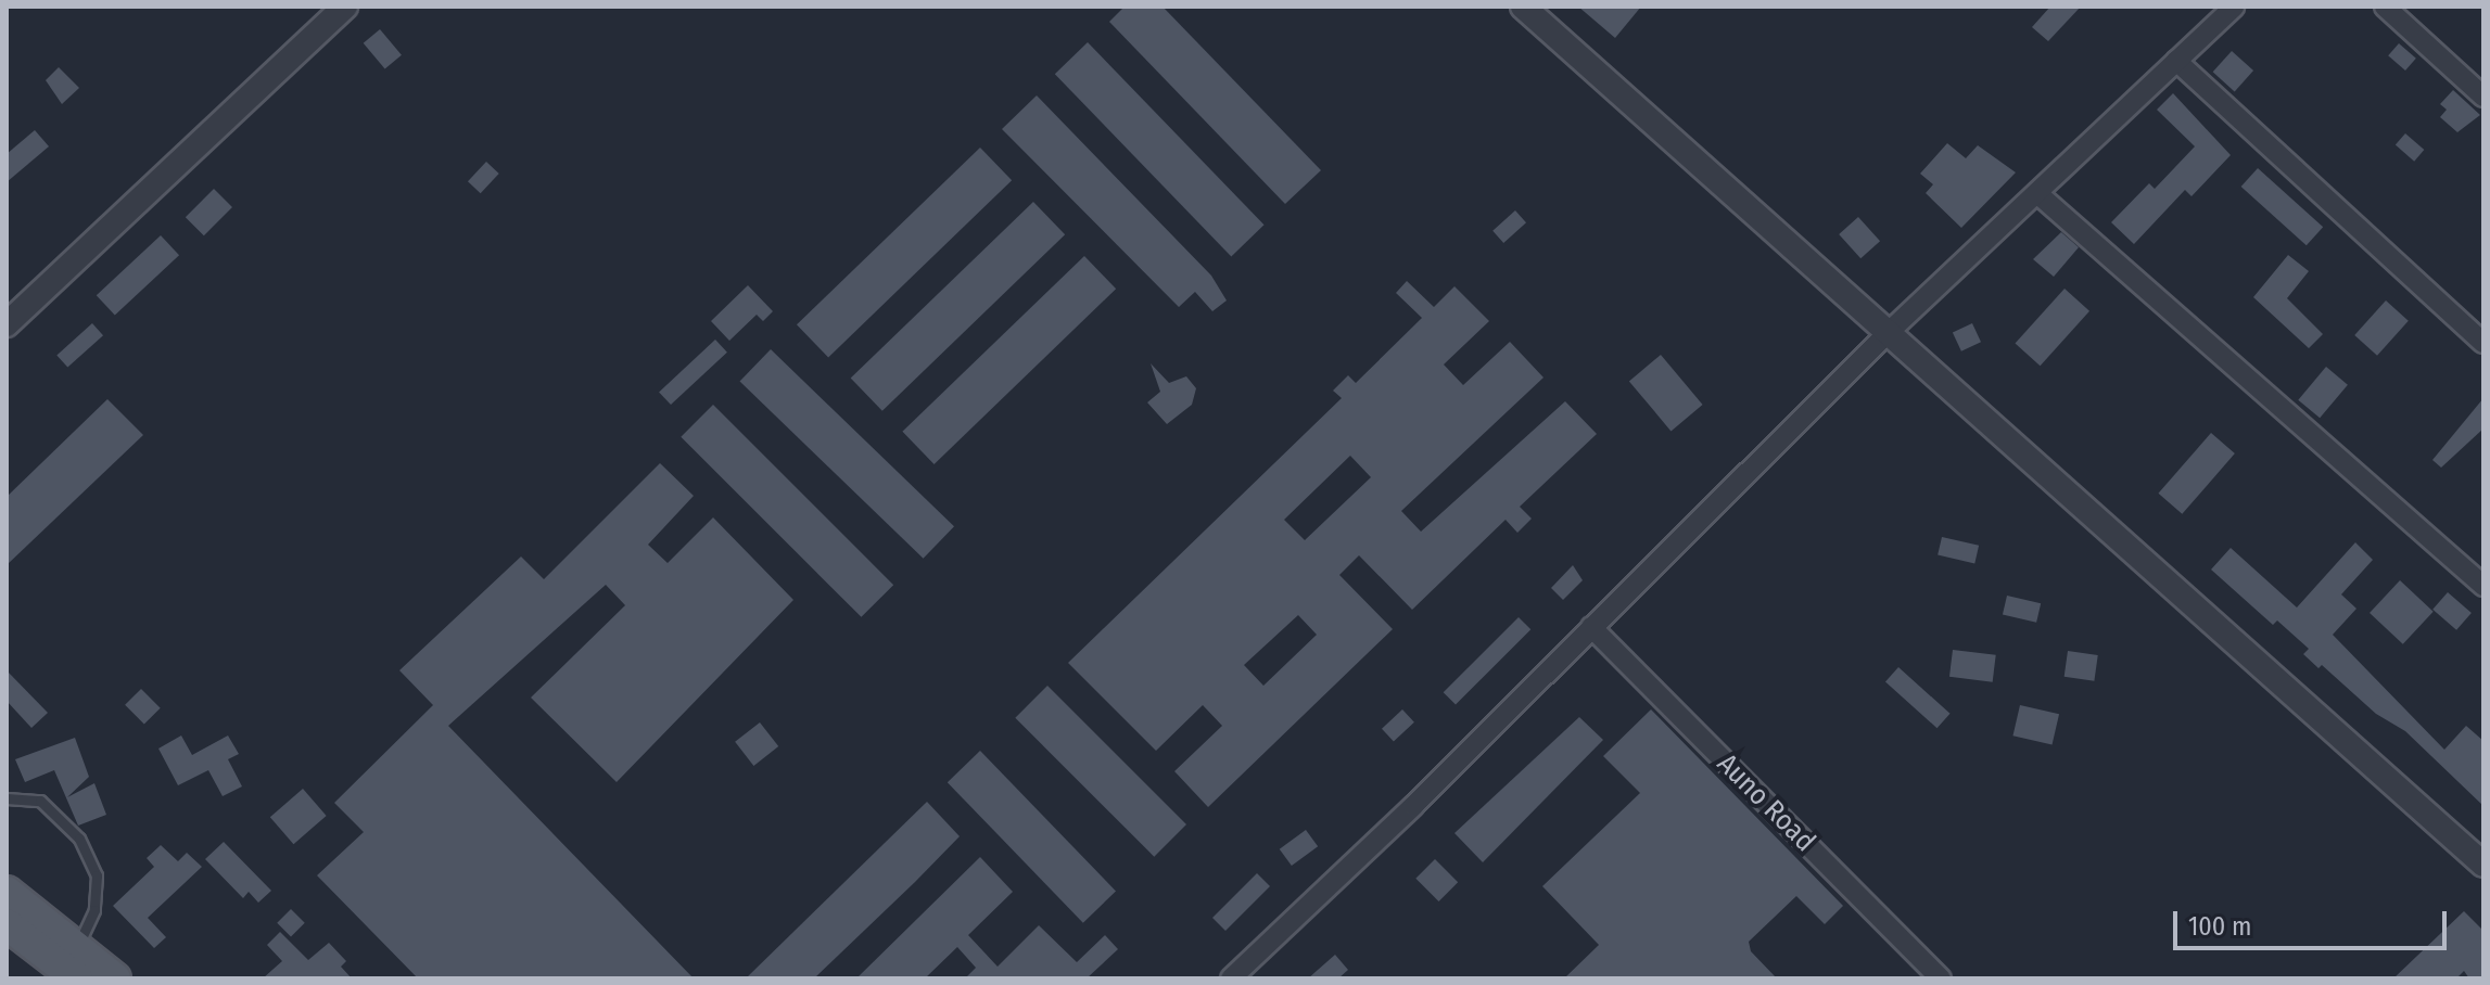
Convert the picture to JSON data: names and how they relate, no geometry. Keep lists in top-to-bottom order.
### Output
{
  "streets": {
    "street": ["Auno Road"]
  },
  "scale_bar": "100 m"
}
